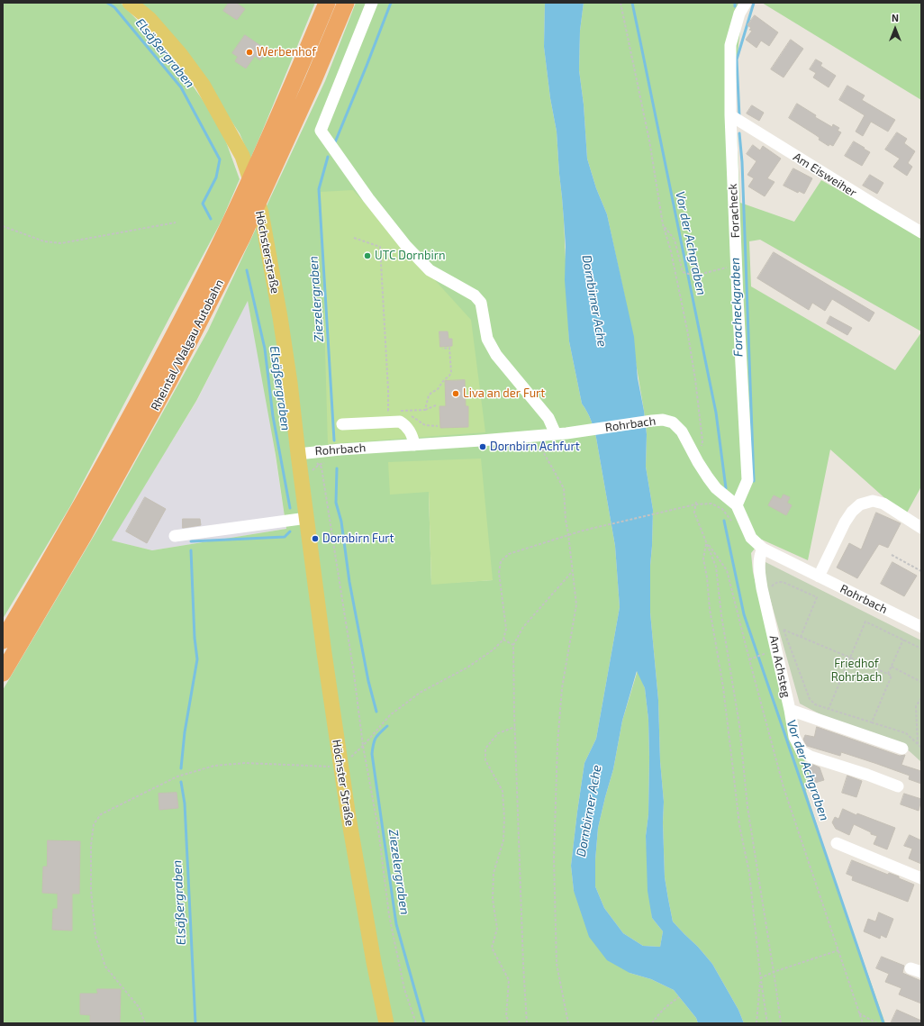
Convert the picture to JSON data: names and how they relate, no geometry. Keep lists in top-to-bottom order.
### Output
{
  "streets": {
    "highway": ["Rheintal/Walgau Autobahn"],
    "main road": ["Höchsterstraße", "Höchster Straße"],
    "street": [
      "Am Eisweiher",
      "Foracheck",
      "Rohrbach",
      "Am Achsteg"
    ]
  },
  "crossings": [
    ["Am Eisweiher", "Foracheck"],
    ["Foracheck", "Rohrbach"],
    ["Höchsterstraße", "Rohrbach"],
    ["Höchsterstraße", "Höchster Straße"],
    ["Rohrbach", "Am Achsteg"]
  ],
  "water": [
    "Elsäßergraben",
    "Vor der Achgraben",
    "Ziezelergraben",
    "Dornbirner Ache",
    "Foracheckgraben"
  ],
  "parks": ["Friedhof Rohrbach"],
  "places": [
    "Werbenhof",
    "UTC Dornbirn",
    "Liva an der Furt",
    "Dornbirn Achfurt",
    "Dornbirn Furt"
  ],
  "north": "top"
}
